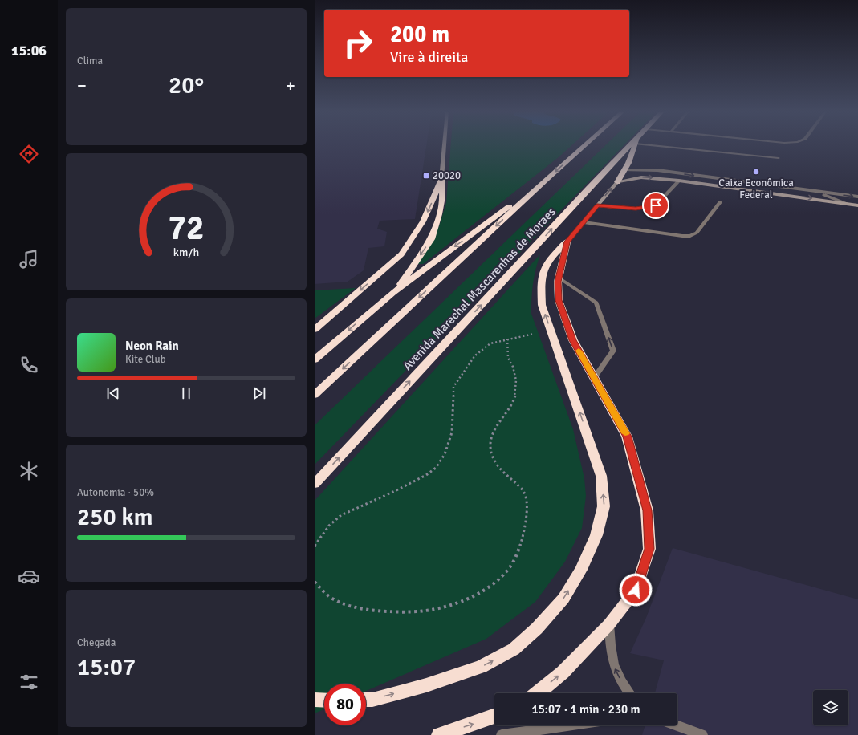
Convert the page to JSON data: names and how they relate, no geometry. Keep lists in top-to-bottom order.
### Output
{
  "streets": {
    "highway": ["Avenida Marechal Mascarenhas de Moraes"]
  },
  "places": {
    "other": ["Caixa Econômica Federal"],
    "transit": ["20020"]
  },
  "page": {
    "tabs": "15:06",
    "tile": [
      "Clima",
      ["Autonomia · 50%", "250 km"],
      ["Chegada", "15:07"]
    ],
    "turn": ["200 m", "Vire à direita"],
    "heat": ["−", "20°", "+"],
    "song": ["Neon Rain", "Kite Club"],
    "limit": "80",
    "trip": "15:07 · 1 min · 230 m",
    "gauge": ["72", "km/h"]
  }
}
